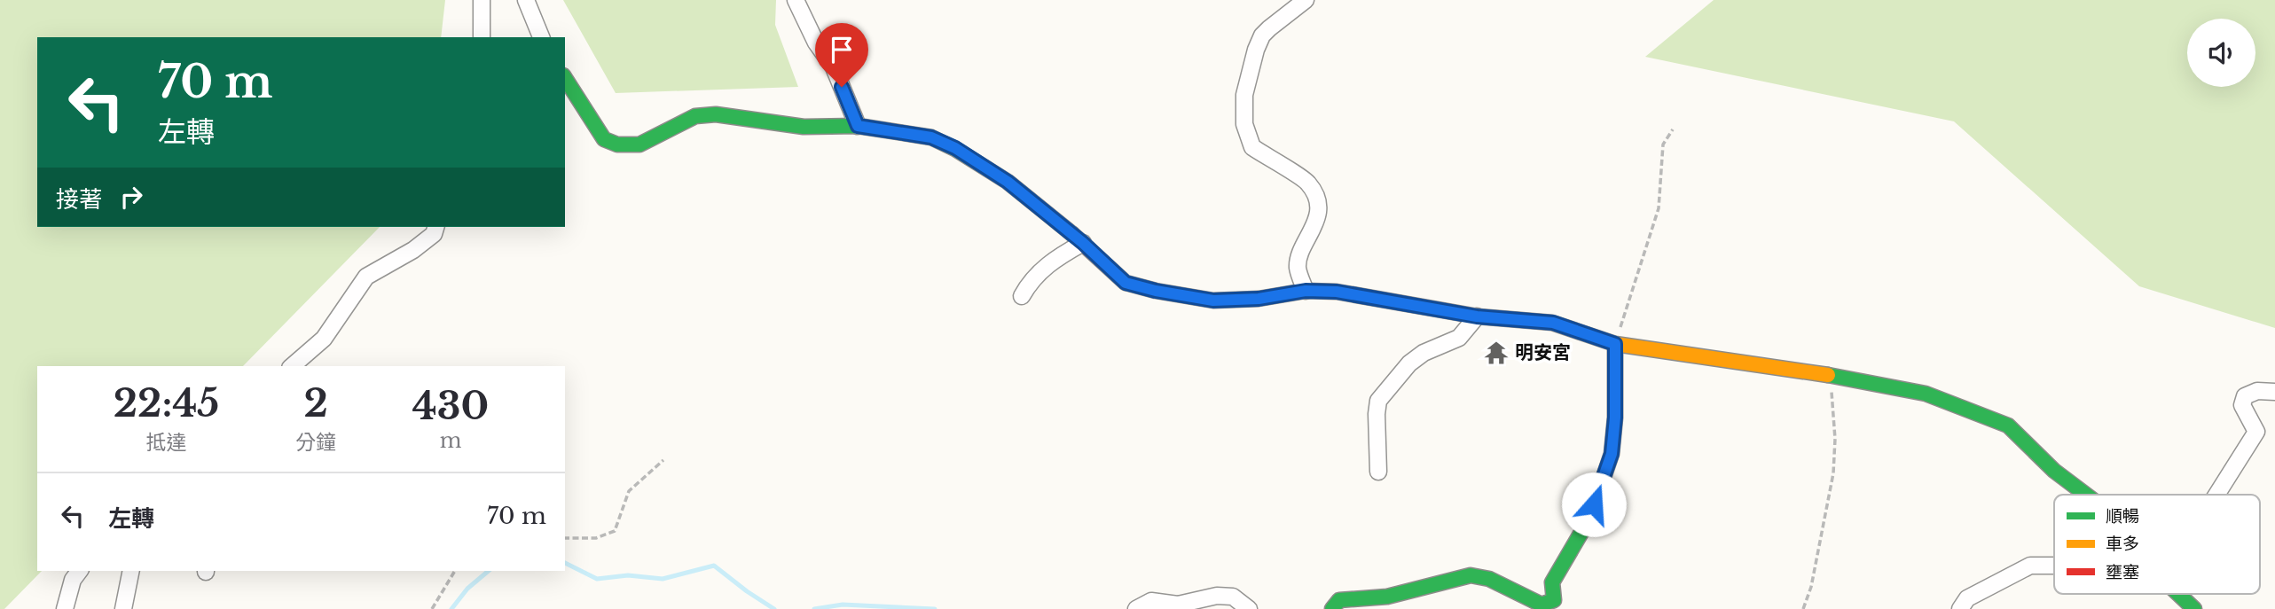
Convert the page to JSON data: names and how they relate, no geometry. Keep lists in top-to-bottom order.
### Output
{
  "places": {
    "temple": ["明安宮"]
  },
  "legend": ["順暢", "車多", "壅塞"],
  "page": {
    "turn": ["70 m", "左轉"],
    "then": "接著",
    "eta": [
      "22:45",
      "抵達",
      "2",
      "分鐘",
      "430",
      "m"
    ],
    "list": [
      {
        "name": "左轉",
        "value": "70 m"
      }
    ]
  }
}
